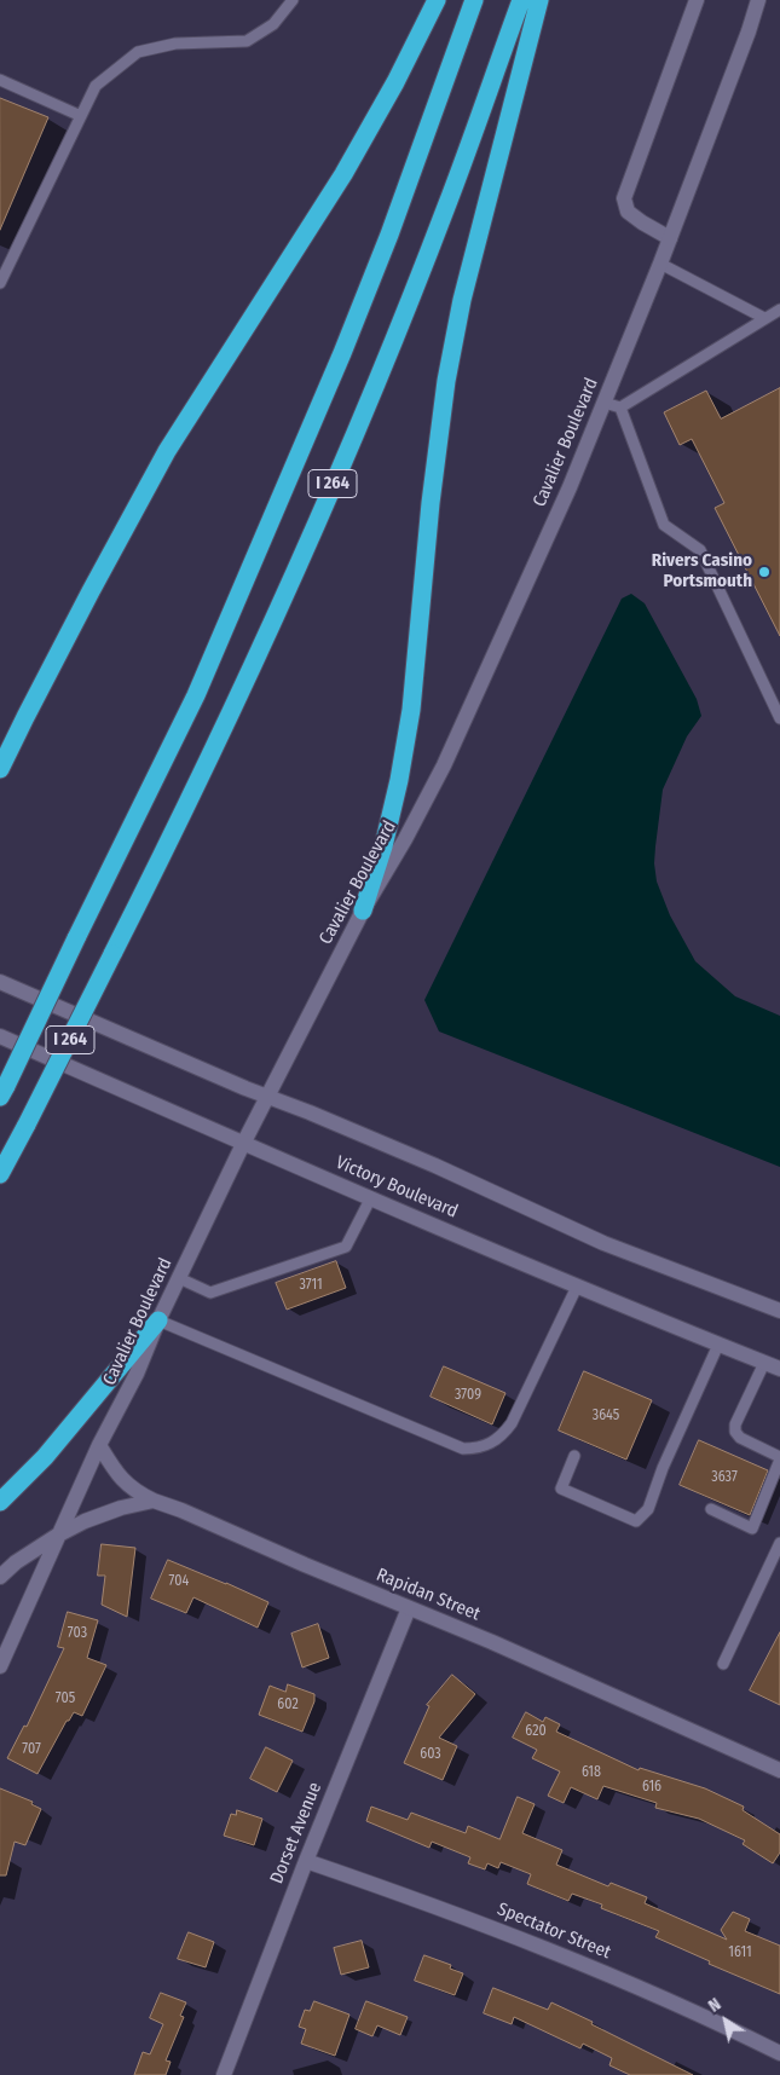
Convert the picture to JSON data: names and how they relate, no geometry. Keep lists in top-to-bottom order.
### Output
{
  "streets": {
    "highway": ["I 264"],
    "street": [
      "Cavalier Boulevard",
      "Victory Boulevard",
      "Rapidan Street",
      "Dorset Avenue",
      "Spectator Street"
    ]
  },
  "crossings": [
    ["Cavalier Boulevard", "Victory Boulevard"],
    ["Cavalier Boulevard", "Rapidan Street"],
    ["Rapidan Street", "Dorset Avenue"],
    ["Dorset Avenue", "Spectator Street"]
  ],
  "places": ["Rivers Casino Portsmouth"],
  "house_numbers": [
    "3711",
    "3709",
    "3645",
    "3637",
    "704",
    "703",
    "705",
    "602",
    "620",
    "707",
    "603",
    "618",
    "616",
    "1611"
  ],
  "north": "top left"
}
